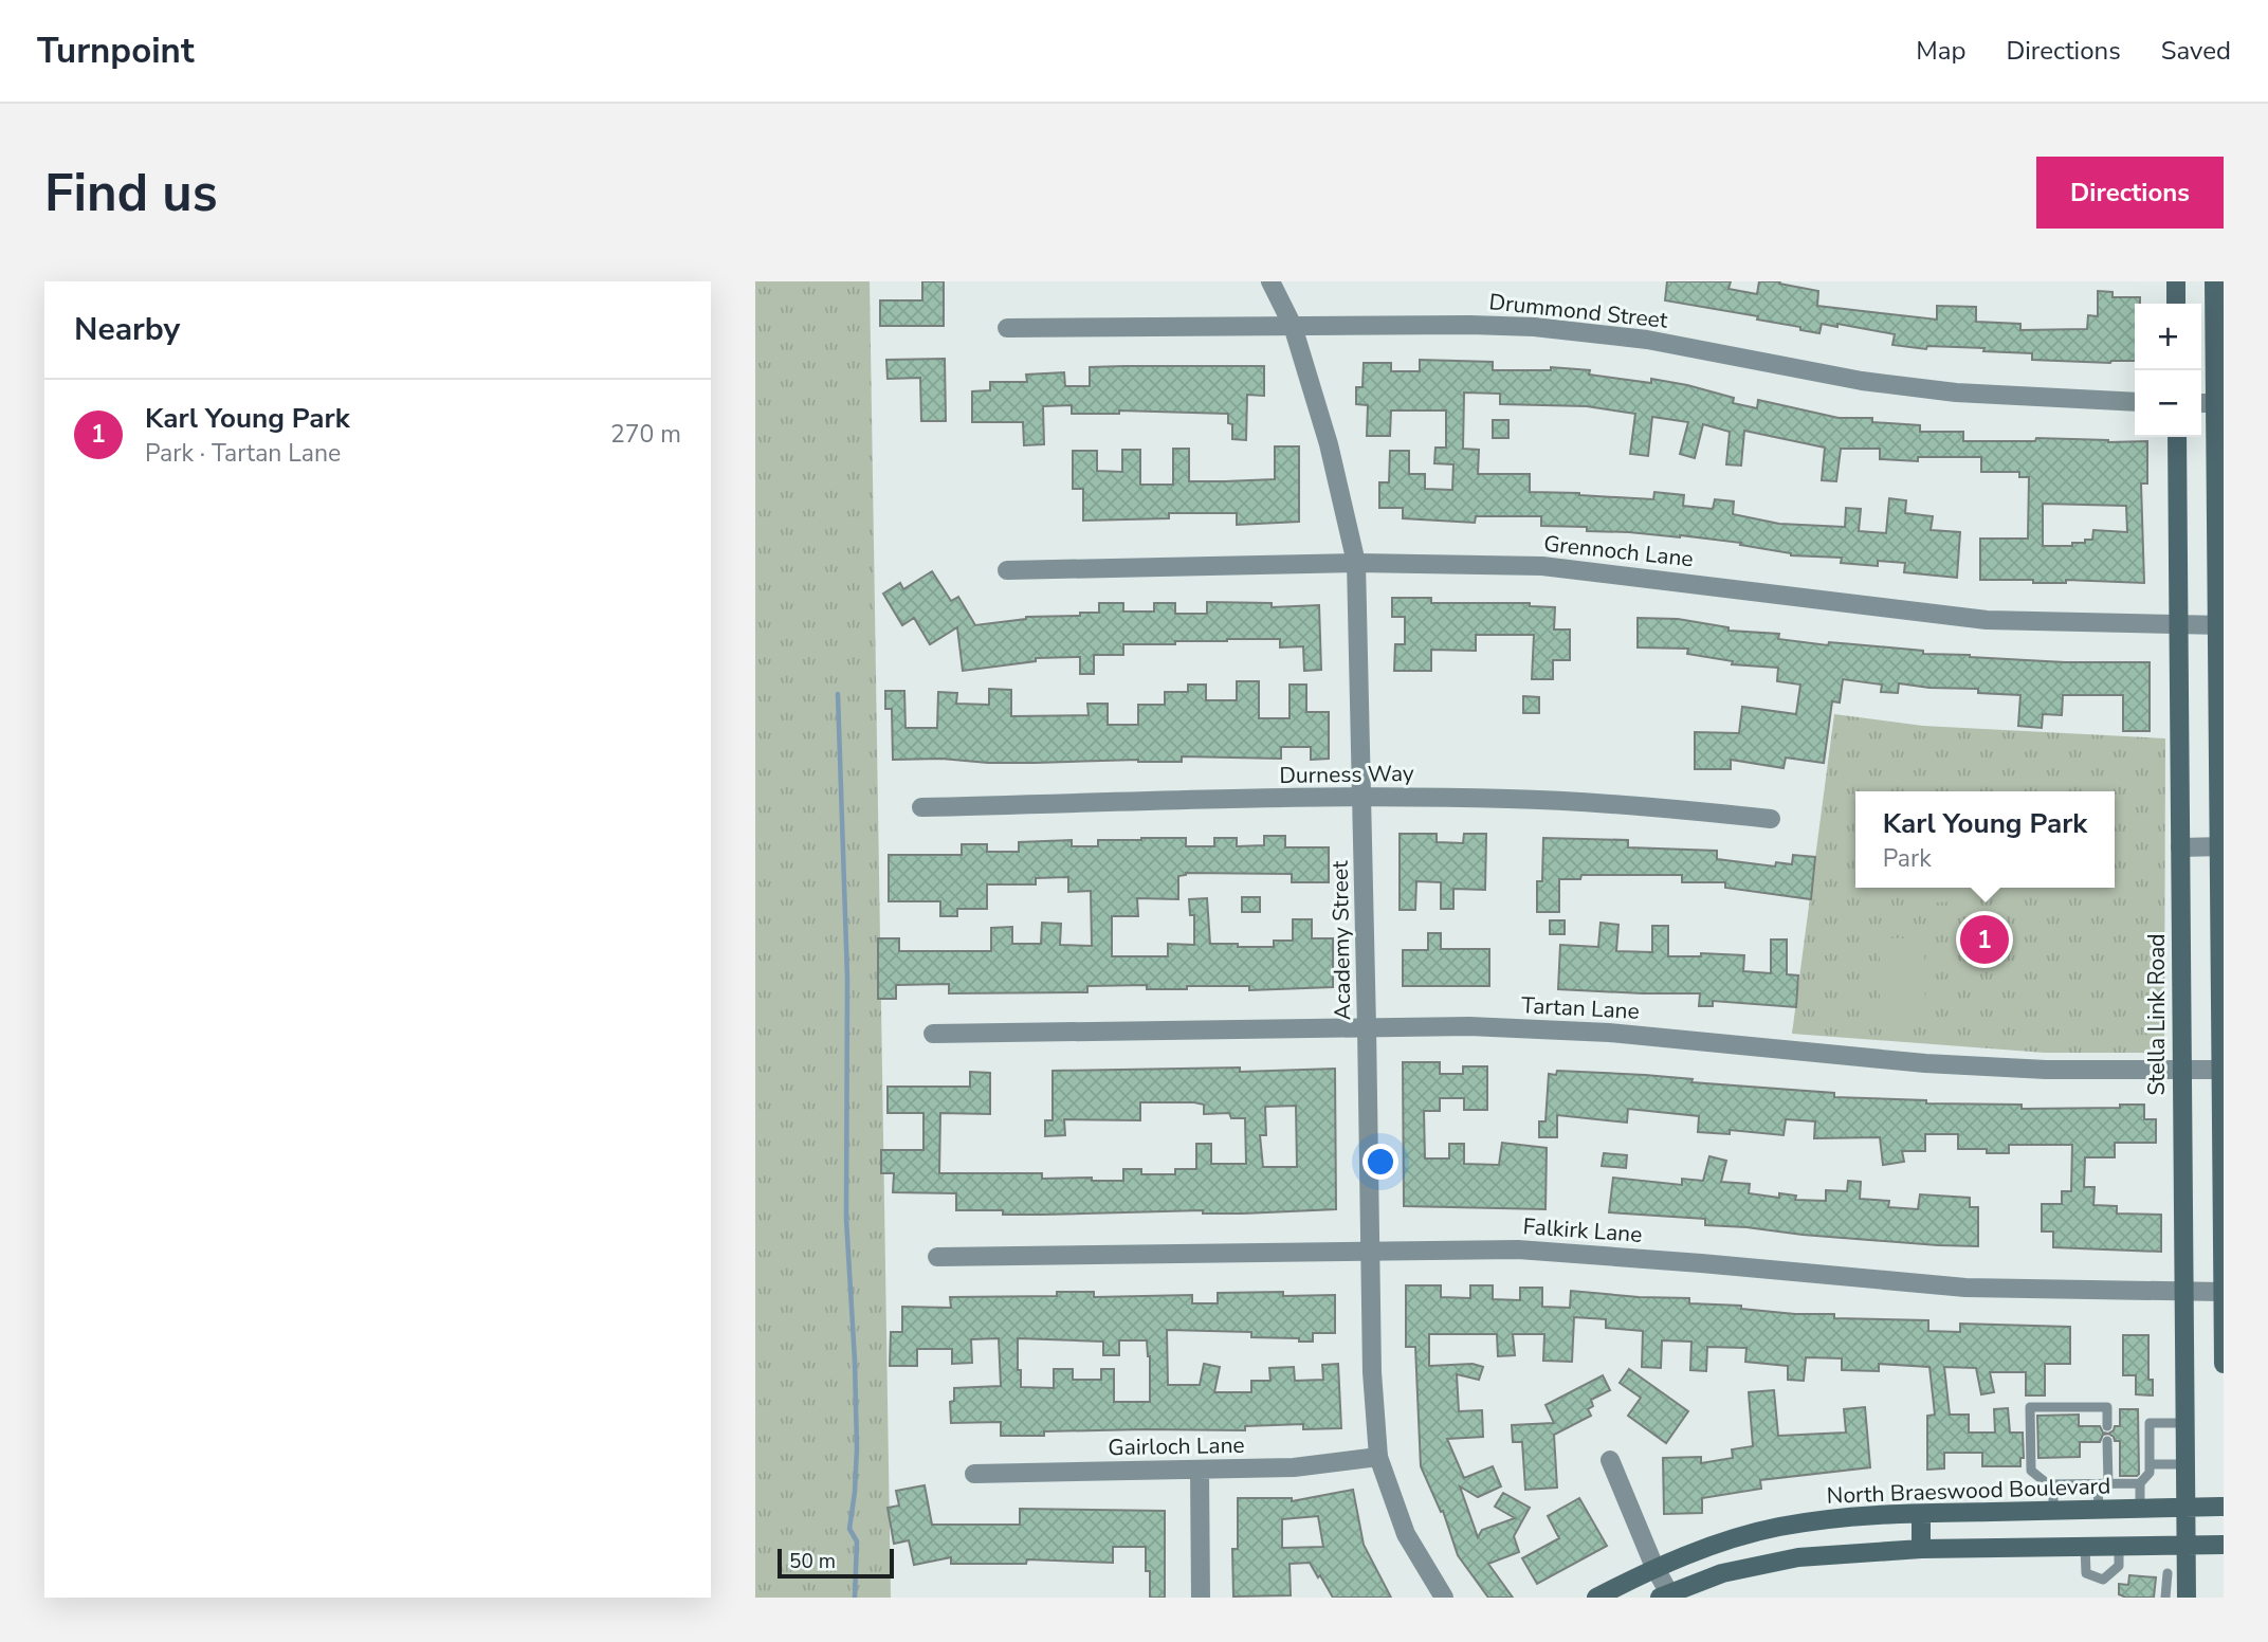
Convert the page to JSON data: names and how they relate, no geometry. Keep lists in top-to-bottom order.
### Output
{
  "streets": {
    "main road": ["Stella Link Road", "North Braeswood Boulevard"],
    "street": [
      "Drummond Street",
      "Grennoch Lane",
      "Durness Way",
      "Academy Street",
      "Tartan Lane",
      "Falkirk Lane",
      "Gairloch Lane"
    ]
  },
  "crossings": [
    ["Drummond Street", "Academy Street"],
    ["Grennoch Lane", "Academy Street"],
    ["Grennoch Lane", "Stella Link Road"],
    ["Durness Way", "Academy Street"],
    ["Academy Street", "Tartan Lane"],
    ["Academy Street", "Falkirk Lane"],
    ["Academy Street", "Gairloch Lane"],
    ["Tartan Lane", "Stella Link Road"],
    ["Stella Link Road", "Falkirk Lane"],
    ["Stella Link Road", "North Braeswood Boulevard"]
  ],
  "scale_bar": "50 m",
  "page": {
    "header": "Turnpoint",
    "nav": ["Map", "Directions", "Saved"],
    "buttons": "Directions",
    "title": "Find us",
    "heading": "Nearby",
    "map_buttons": ["+", "−"],
    "list": [
      {
        "mark": "1",
        "name": "Karl Young Park",
        "note": "Park · Tartan Lane",
        "value": "270 m"
      }
    ],
    "popup": ["Karl Young Park", "Park"],
    "pins": "1",
    "scale": "50 m"
  }
}
